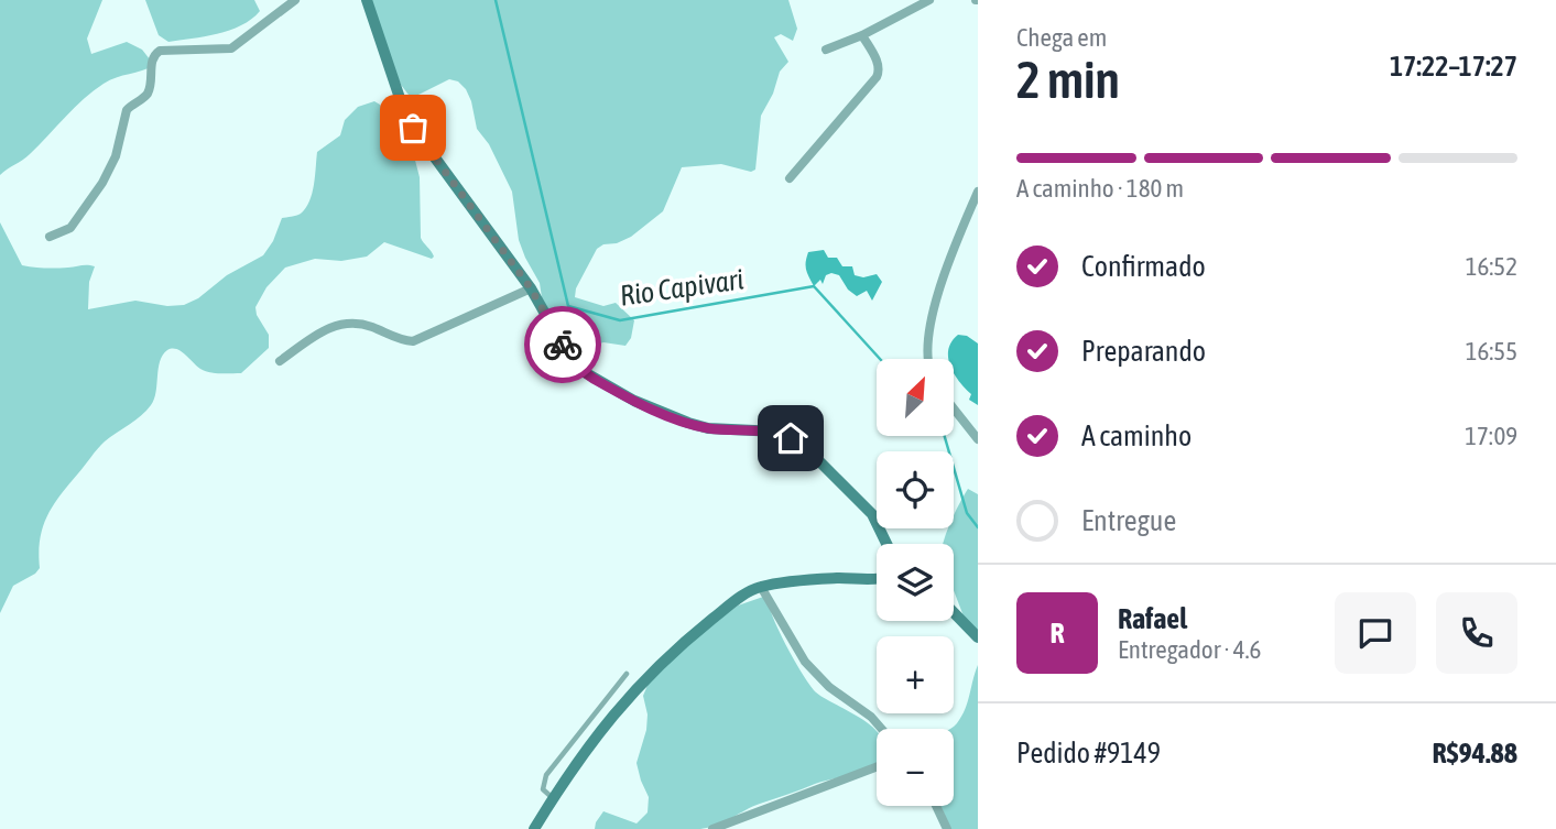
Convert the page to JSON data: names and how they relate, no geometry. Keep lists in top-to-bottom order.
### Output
{
  "water": ["Rio Capivari"],
  "north": "top right",
  "page": {
    "heading": ["2 min", "Chega em", "17:22–17:27"],
    "panel": [
      "Rafael",
      "Entregador · 4.6",
      "Pedido #9149",
      "R$94.88"
    ],
    "bar": "A caminho · 180 m",
    "list": [
      ["Confirmado", "16:52"],
      ["Preparando", "16:55"],
      ["A caminho", "17:09"],
      "Entregue"
    ],
    "map_buttons": ["+", "−"],
    "round": "R"
  }
}
